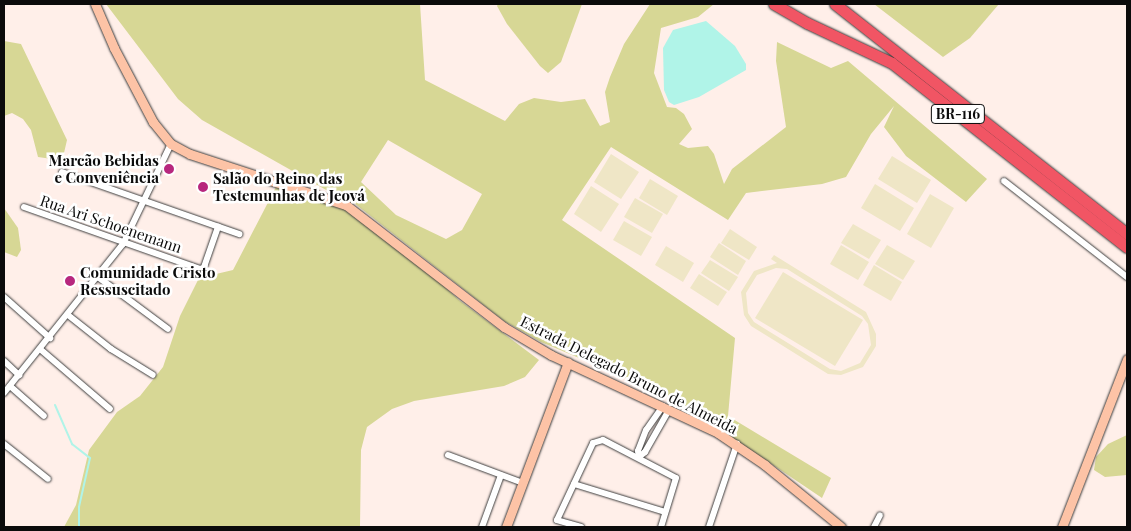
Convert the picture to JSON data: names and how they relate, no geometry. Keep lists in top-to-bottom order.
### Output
{
  "streets": {
    "highway": ["BR-116"],
    "main road": ["Estrada Delegado Bruno de Almeida"],
    "street": ["Rua Ari Schoenemann"]
  },
  "places": ["Marcão Bebidas e Conveniência", "Salão do Reino das Testemunhas de Jeová", "Comunidade Cristo Ressuscitado"]
}
